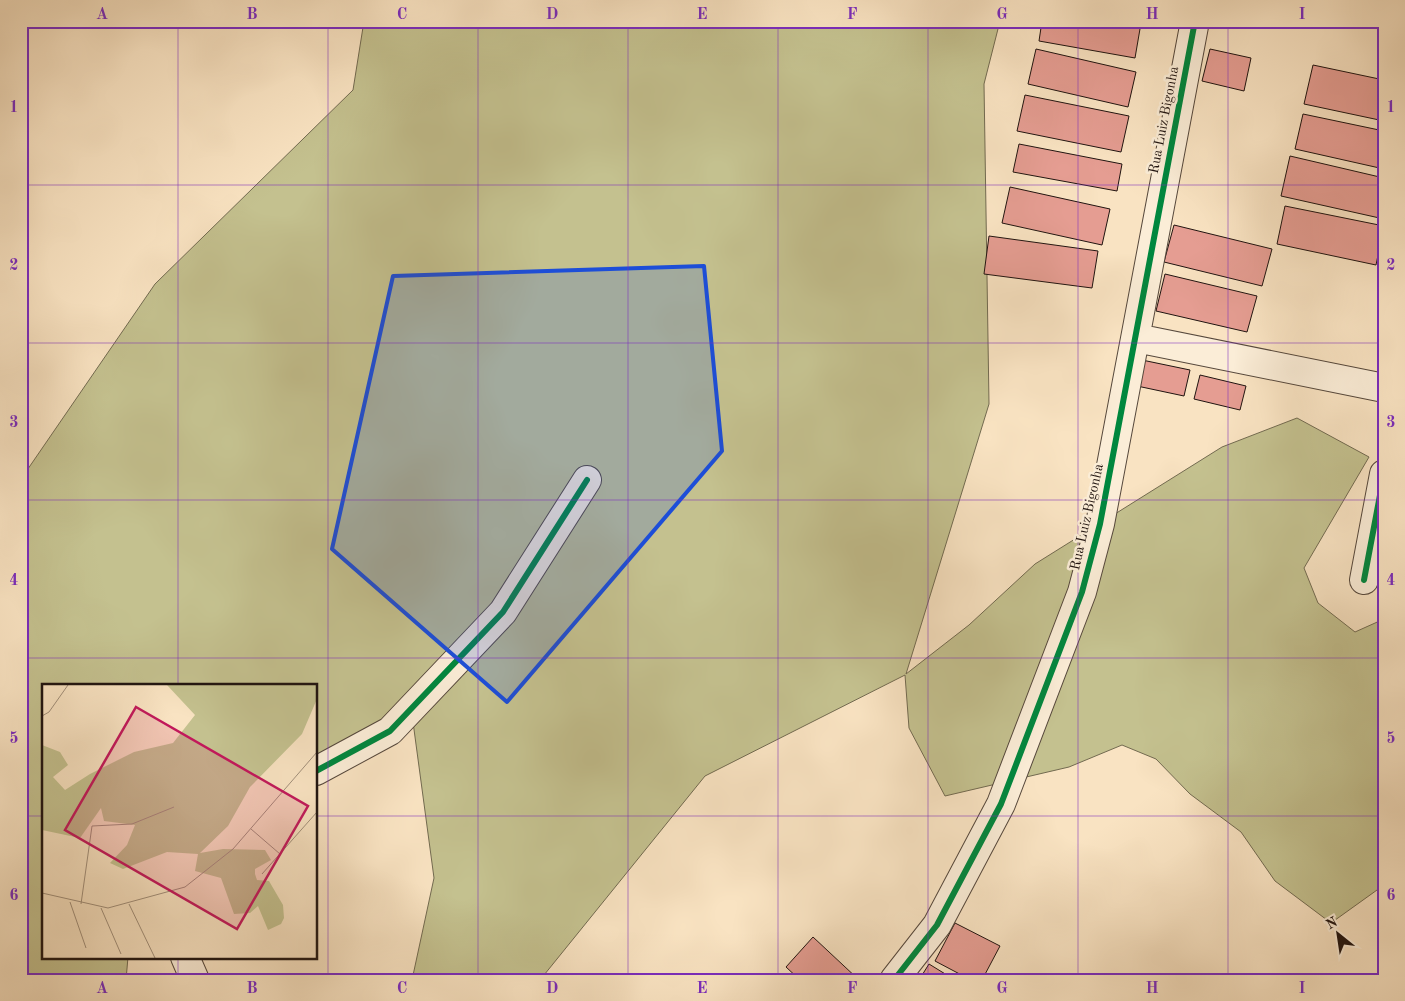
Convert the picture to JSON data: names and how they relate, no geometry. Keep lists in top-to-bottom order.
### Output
{
  "streets": {
    "street": ["Rua Luiz Bigonha"]
  },
  "north": "top left",
  "grid": {
    "columns": [
      "A",
      "B",
      "C",
      "D",
      "E",
      "F",
      "G",
      "H",
      "I"
    ],
    "rows": [
      "1",
      "2",
      "3",
      "4",
      "5",
      "6"
    ]
  }
}
